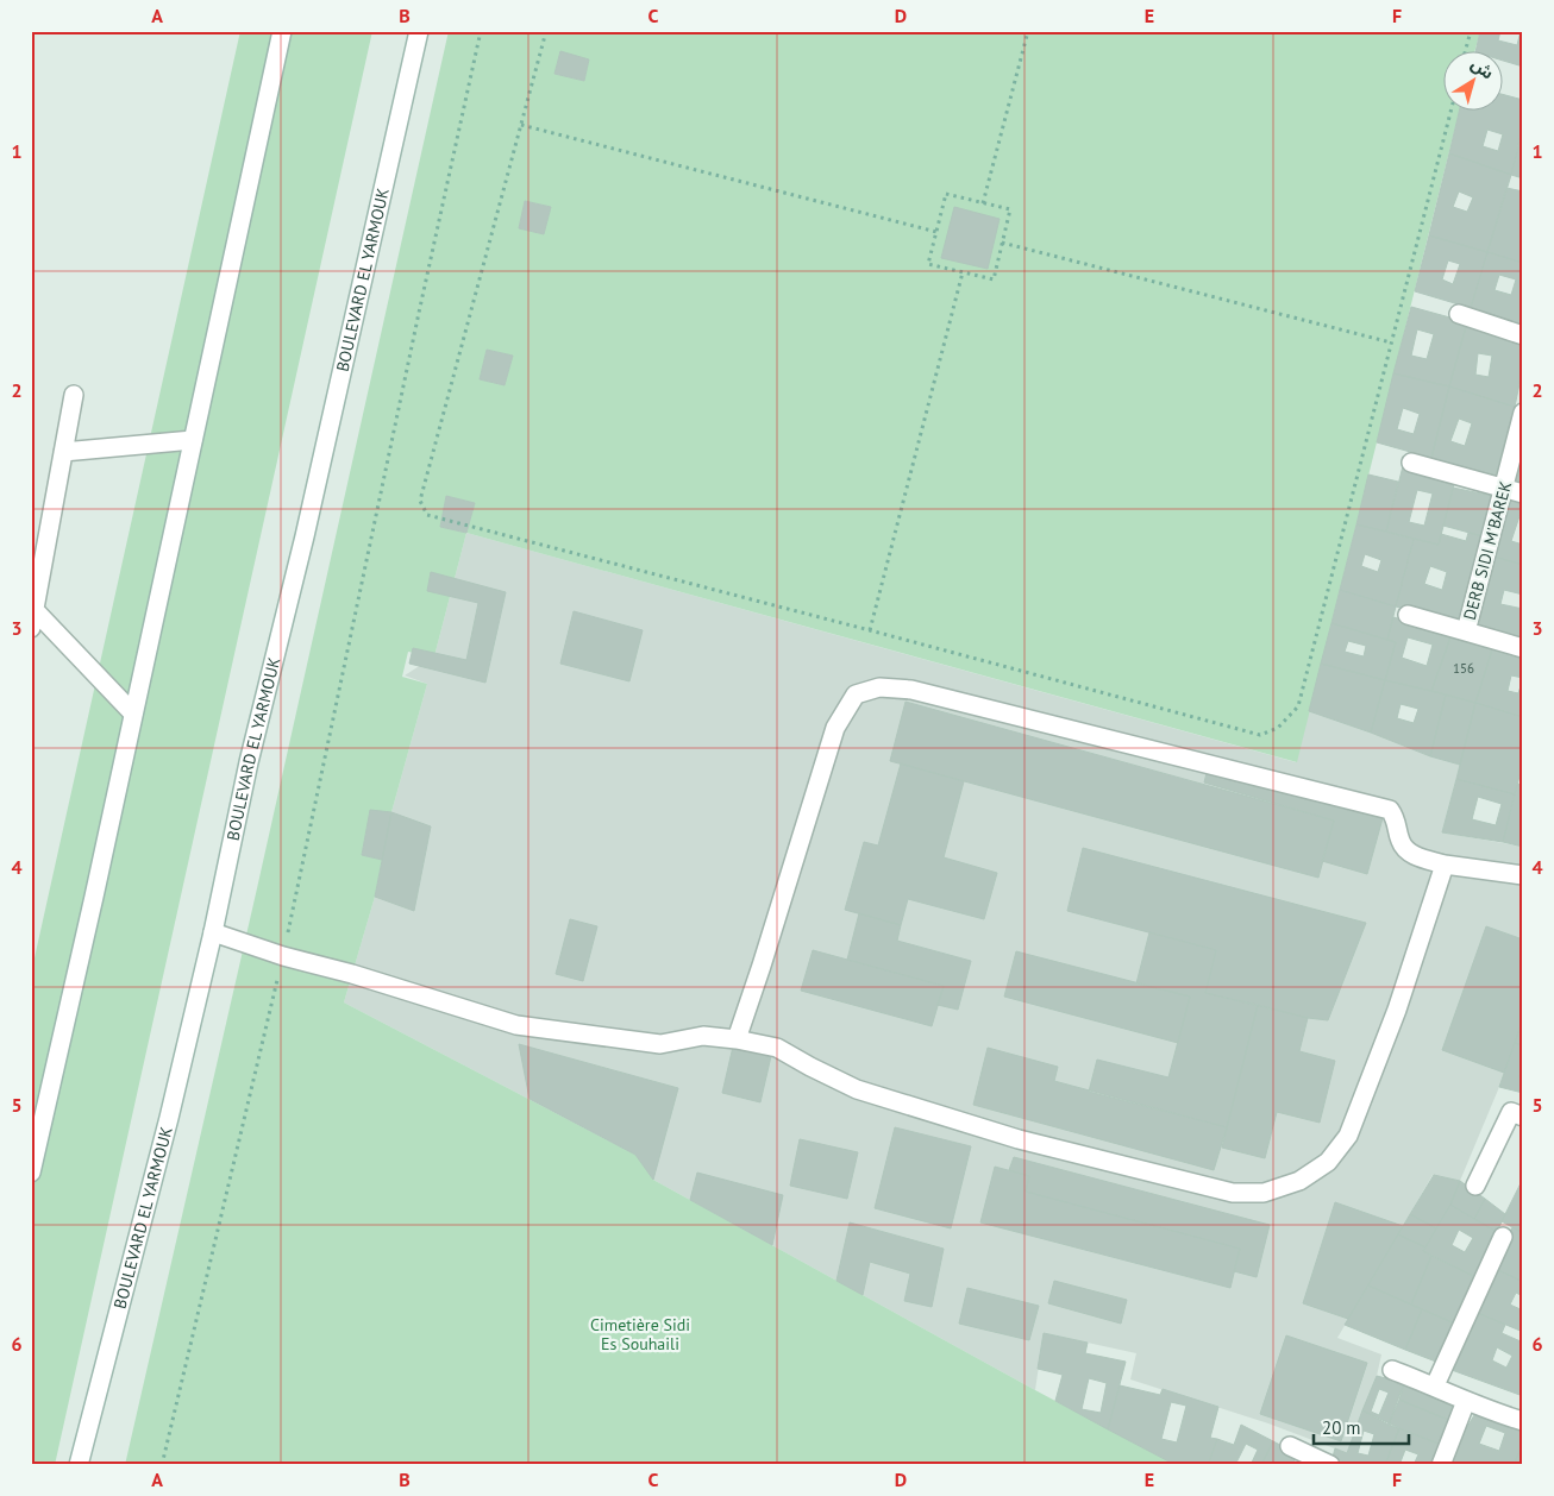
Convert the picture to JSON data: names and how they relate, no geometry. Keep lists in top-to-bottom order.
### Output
{
  "streets": {
    "main road": ["BOULEVARD EL YARMOUK", "DERB SIDI M'BAREK"]
  },
  "parks": ["Cimetière Sidi Es Souhaili"],
  "house_numbers": ["156"],
  "scale_bar": "20 m",
  "north": "top right",
  "grid": {
    "columns": [
      "A",
      "B",
      "C",
      "D",
      "E",
      "F"
    ],
    "rows": [
      "1",
      "2",
      "3",
      "4",
      "5",
      "6"
    ]
  }
}
